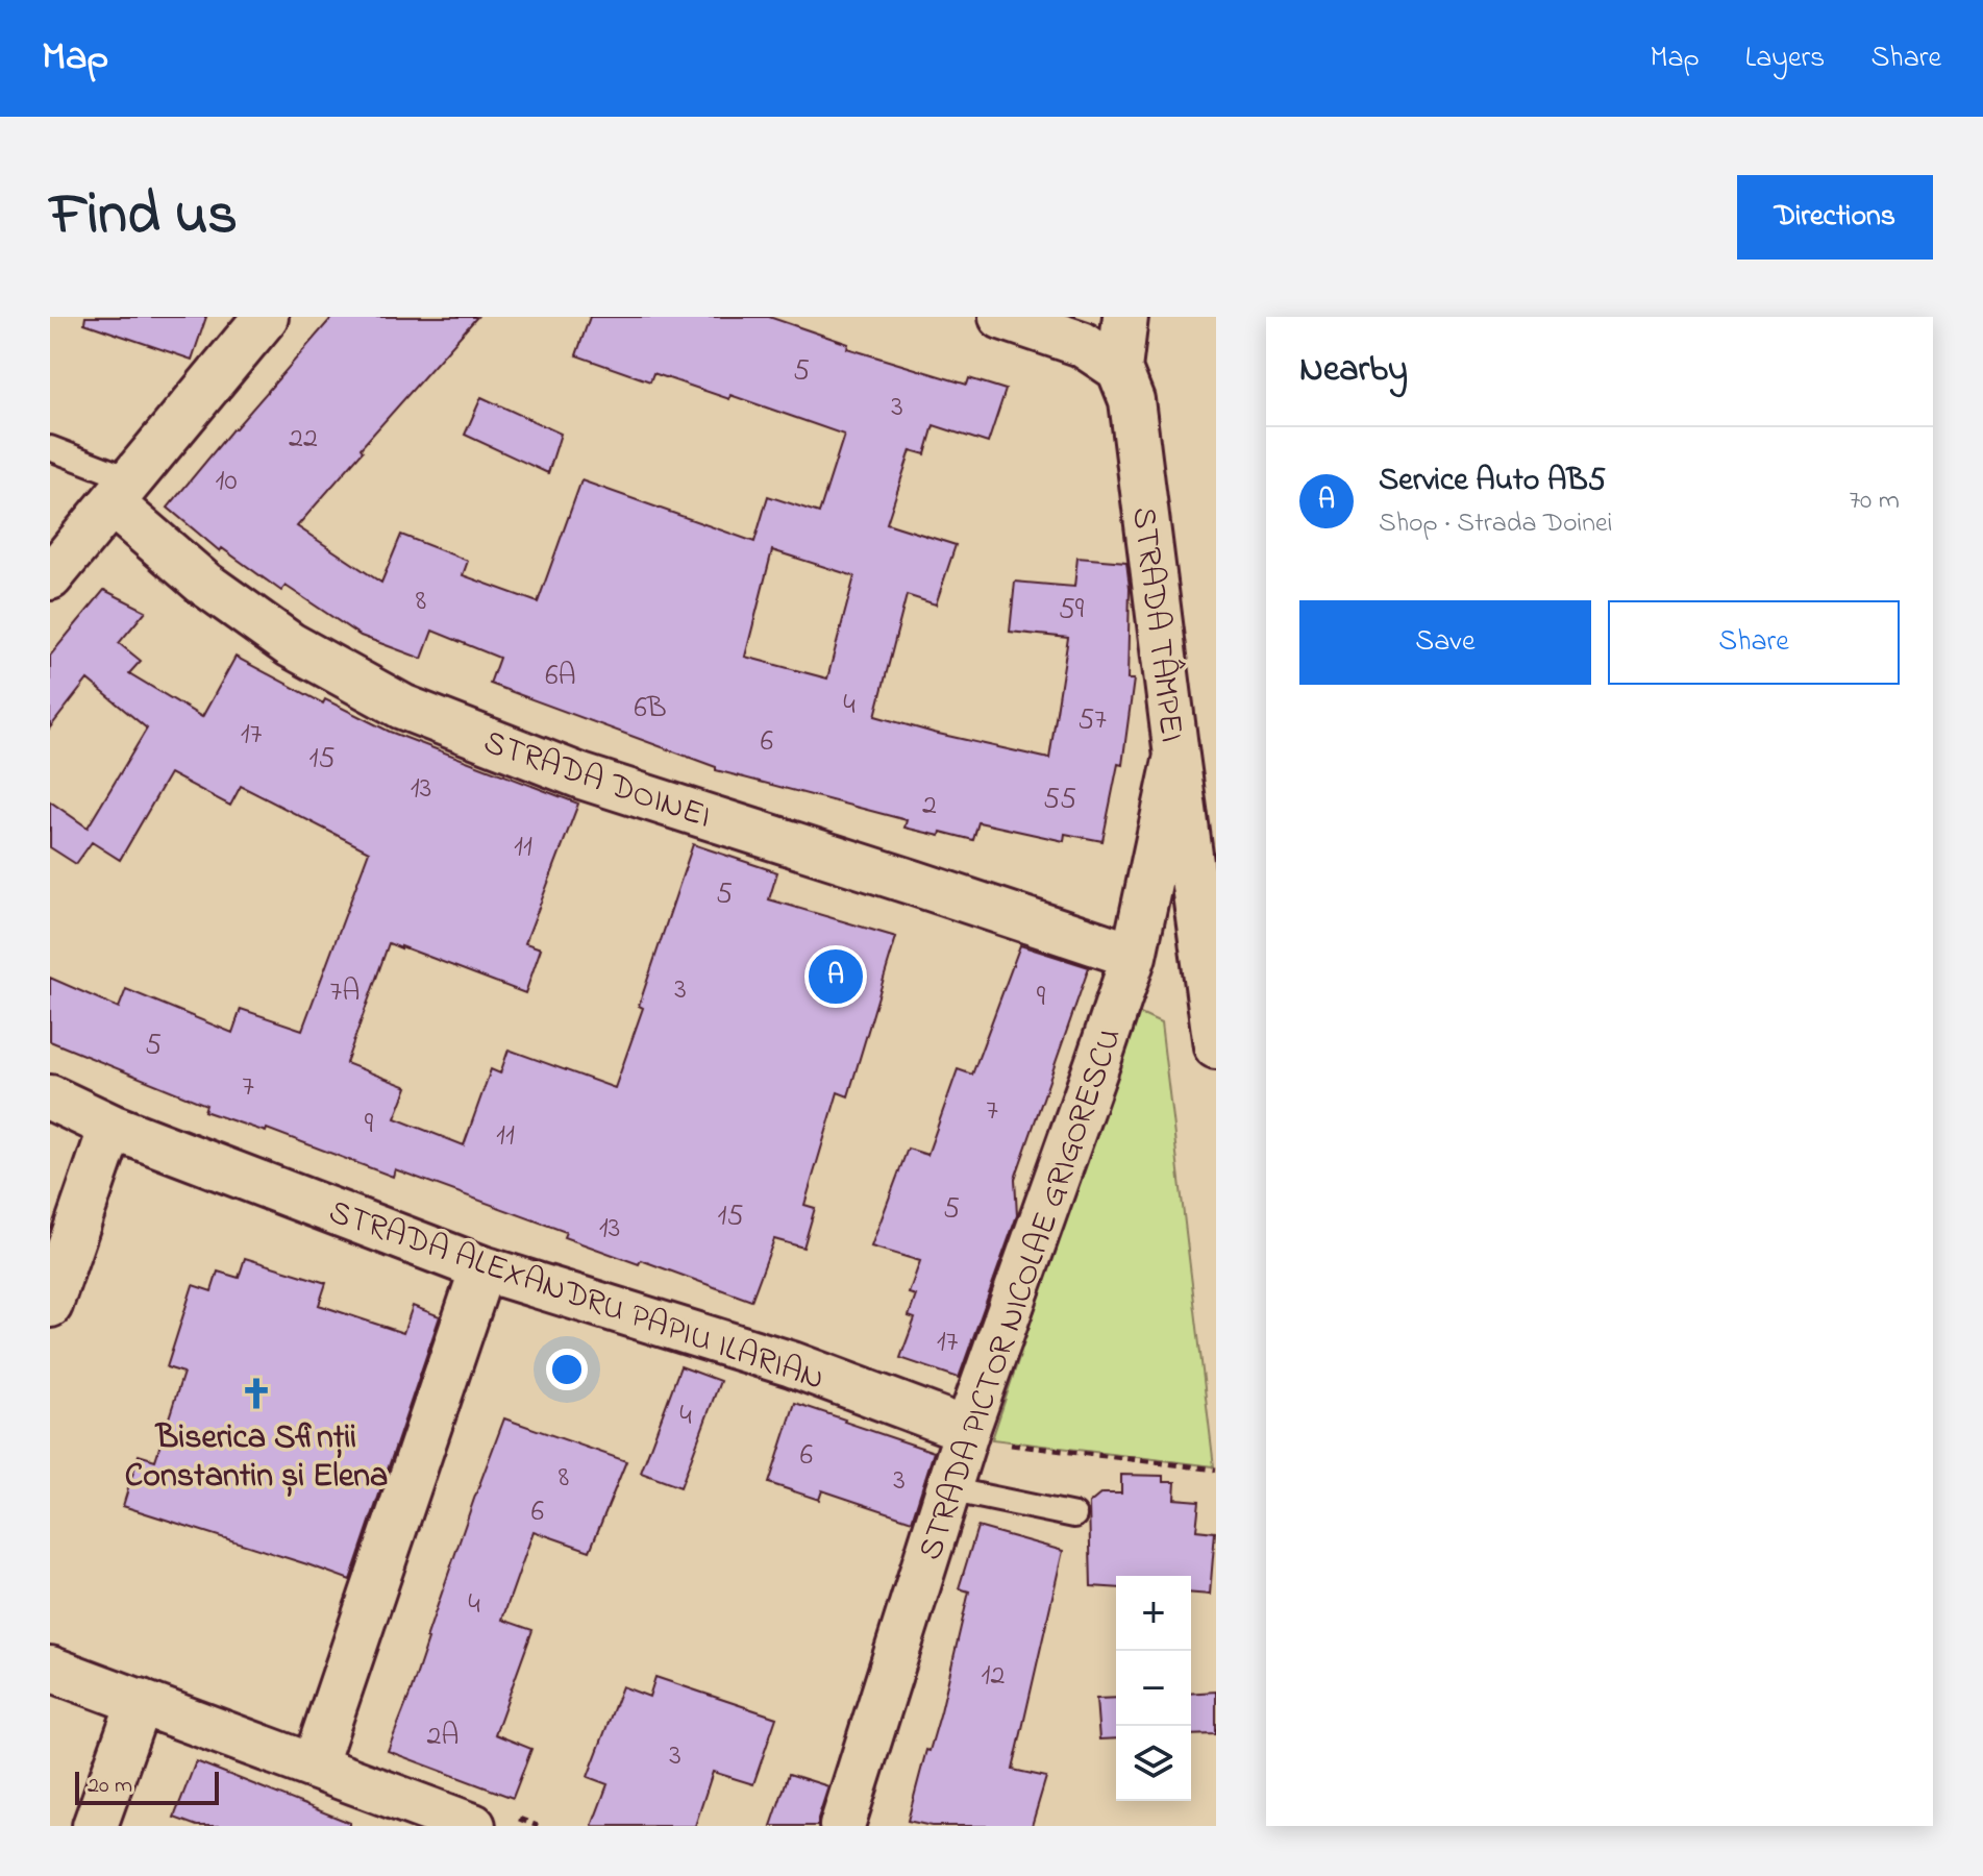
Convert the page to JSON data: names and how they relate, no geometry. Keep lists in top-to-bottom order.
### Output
{
  "streets": {
    "street": [
      "STRADA TÂMPEI",
      "STRADA DOINEI",
      "STRADA ALEXANDRU PAPIU ILARIAN",
      "STRADA PICTOR NICOLAE GRIGORESCU"
    ]
  },
  "crossings": [
    ["STRADA TÂMPEI", "STRADA PICTOR NICOLAE GRIGORESCU"],
    ["STRADA DOINEI", "STRADA PICTOR NICOLAE GRIGORESCU"],
    ["STRADA ALEXANDRU PAPIU ILARIAN", "STRADA PICTOR NICOLAE GRIGORESCU"]
  ],
  "places": {
    "church": ["Biserica Sfinții Constantin și Elena"]
  },
  "house_numbers": [
    "5",
    "3",
    "22",
    "10",
    "8",
    "59",
    "6A",
    "4",
    "6B",
    "57",
    "17",
    "6",
    "15",
    "13",
    "55",
    "2",
    "11",
    "5",
    "3",
    "7A",
    "9",
    "5",
    "7",
    "7",
    "9",
    "11",
    "5",
    "15",
    "13",
    "17",
    "4",
    "6",
    "8",
    "3",
    "6",
    "4",
    "12",
    "2A",
    "3"
  ],
  "scale_bar": "20 m",
  "page": {
    "header": "Map",
    "nav": ["Map", "Layers", "Share"],
    "title": "Find us",
    "buttons": [
      "Directions",
      ["Save", "Share"]
    ],
    "heading": "Nearby",
    "list": [
      {
        "mark": "A",
        "name": "Service Auto AB5",
        "note": "Shop · Strada Doinei",
        "value": "70 m"
      }
    ],
    "pins": "A",
    "map_buttons": ["+", "−"],
    "scale": "20 m"
  }
}
